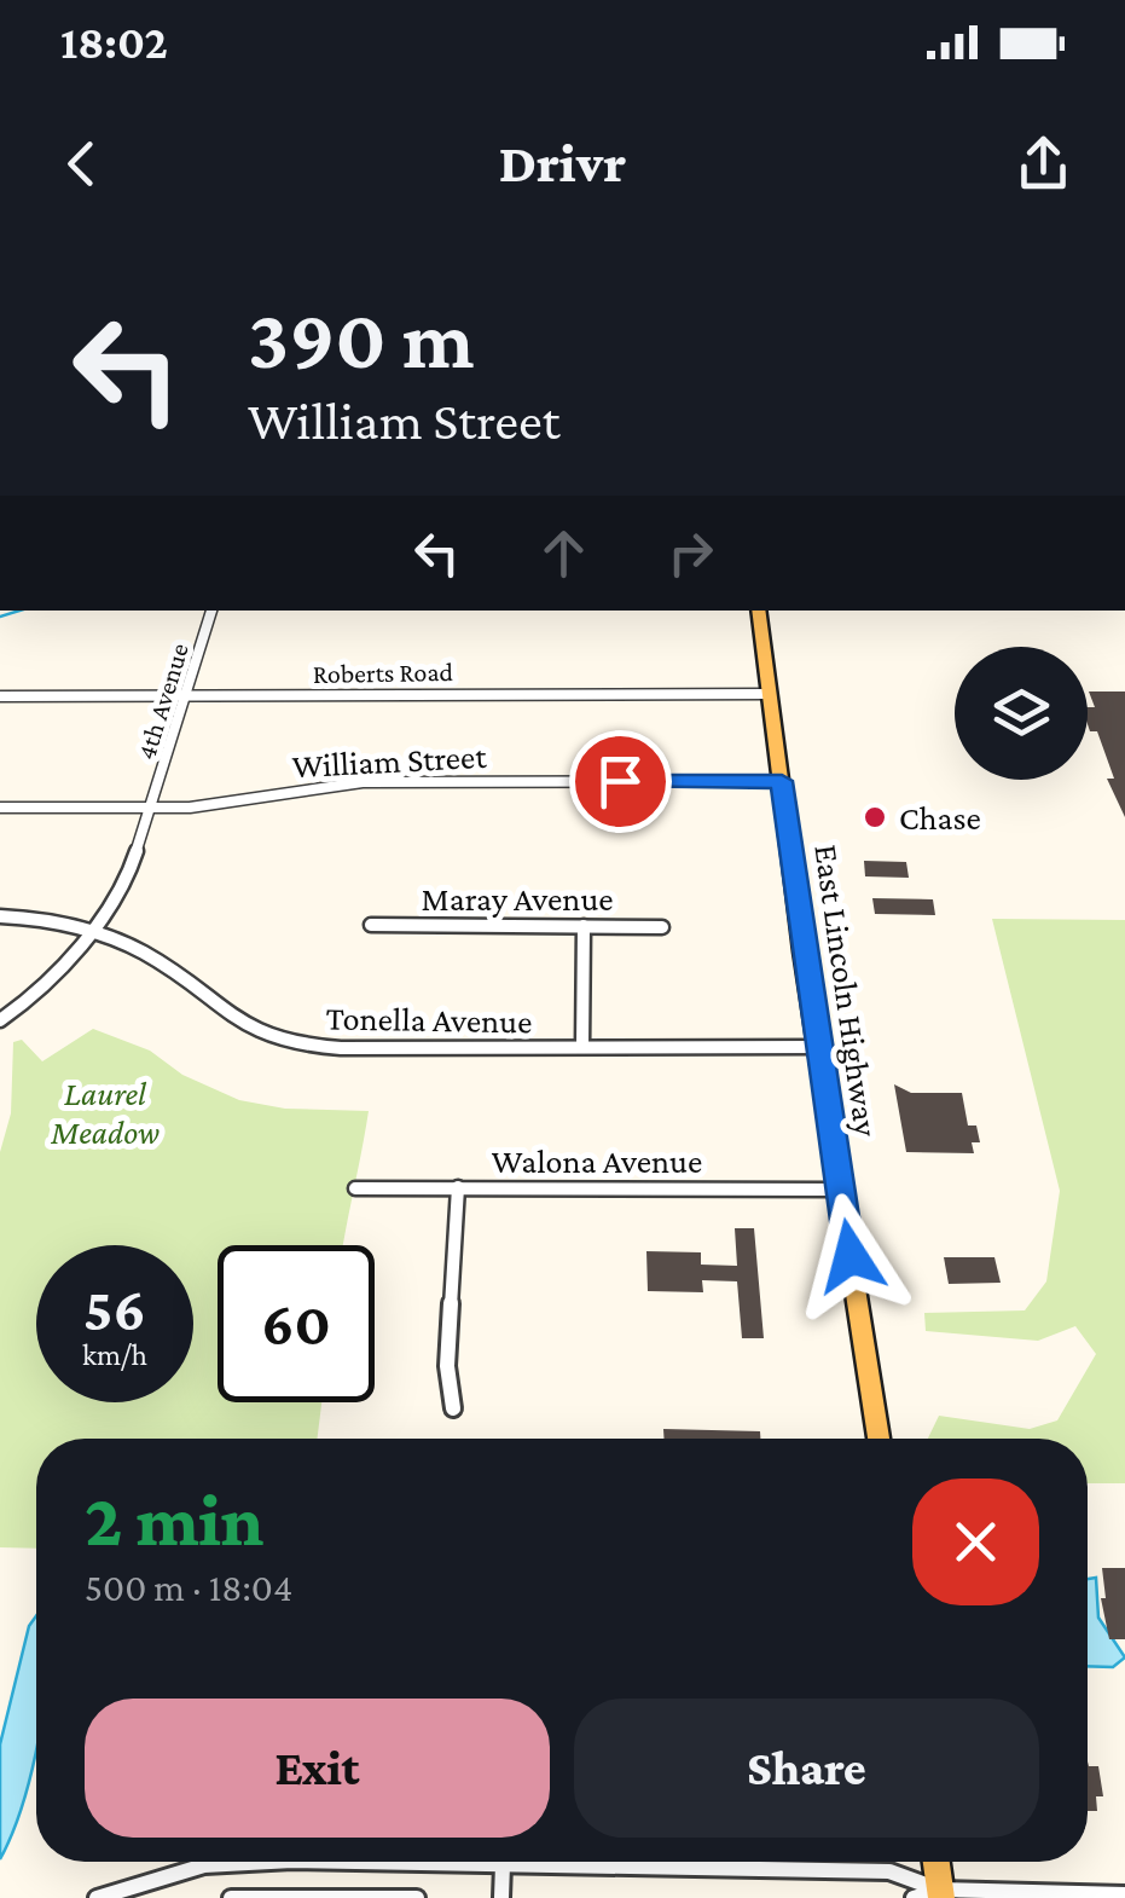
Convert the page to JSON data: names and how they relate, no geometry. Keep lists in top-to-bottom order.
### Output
{
  "streets": {
    "main road": ["East Lincoln Highway"],
    "street": [
      "Roberts Road",
      "4th Avenue",
      "William Street",
      "Maray Avenue",
      "Tonella Avenue",
      "Walona Avenue"
    ]
  },
  "crossings": [
    ["Roberts Road", "4th Avenue"],
    ["Roberts Road", "East Lincoln Highway"],
    ["4th Avenue", "William Street"],
    ["4th Avenue", "Tonella Avenue"],
    ["William Street", "East Lincoln Highway"],
    ["East Lincoln Highway", "Tonella Avenue"],
    ["East Lincoln Highway", "Walona Avenue"]
  ],
  "parks": ["Laurel Meadow"],
  "places": ["Chase"],
  "page": {
    "status": "18:02",
    "header": "Drivr",
    "turn": ["390 m", "William Street"],
    "speed": "56 km/h",
    "limit": "60",
    "heading": ["2 min", "500 m · 18:04"],
    "buttons": ["Exit", "Share"]
  }
}
